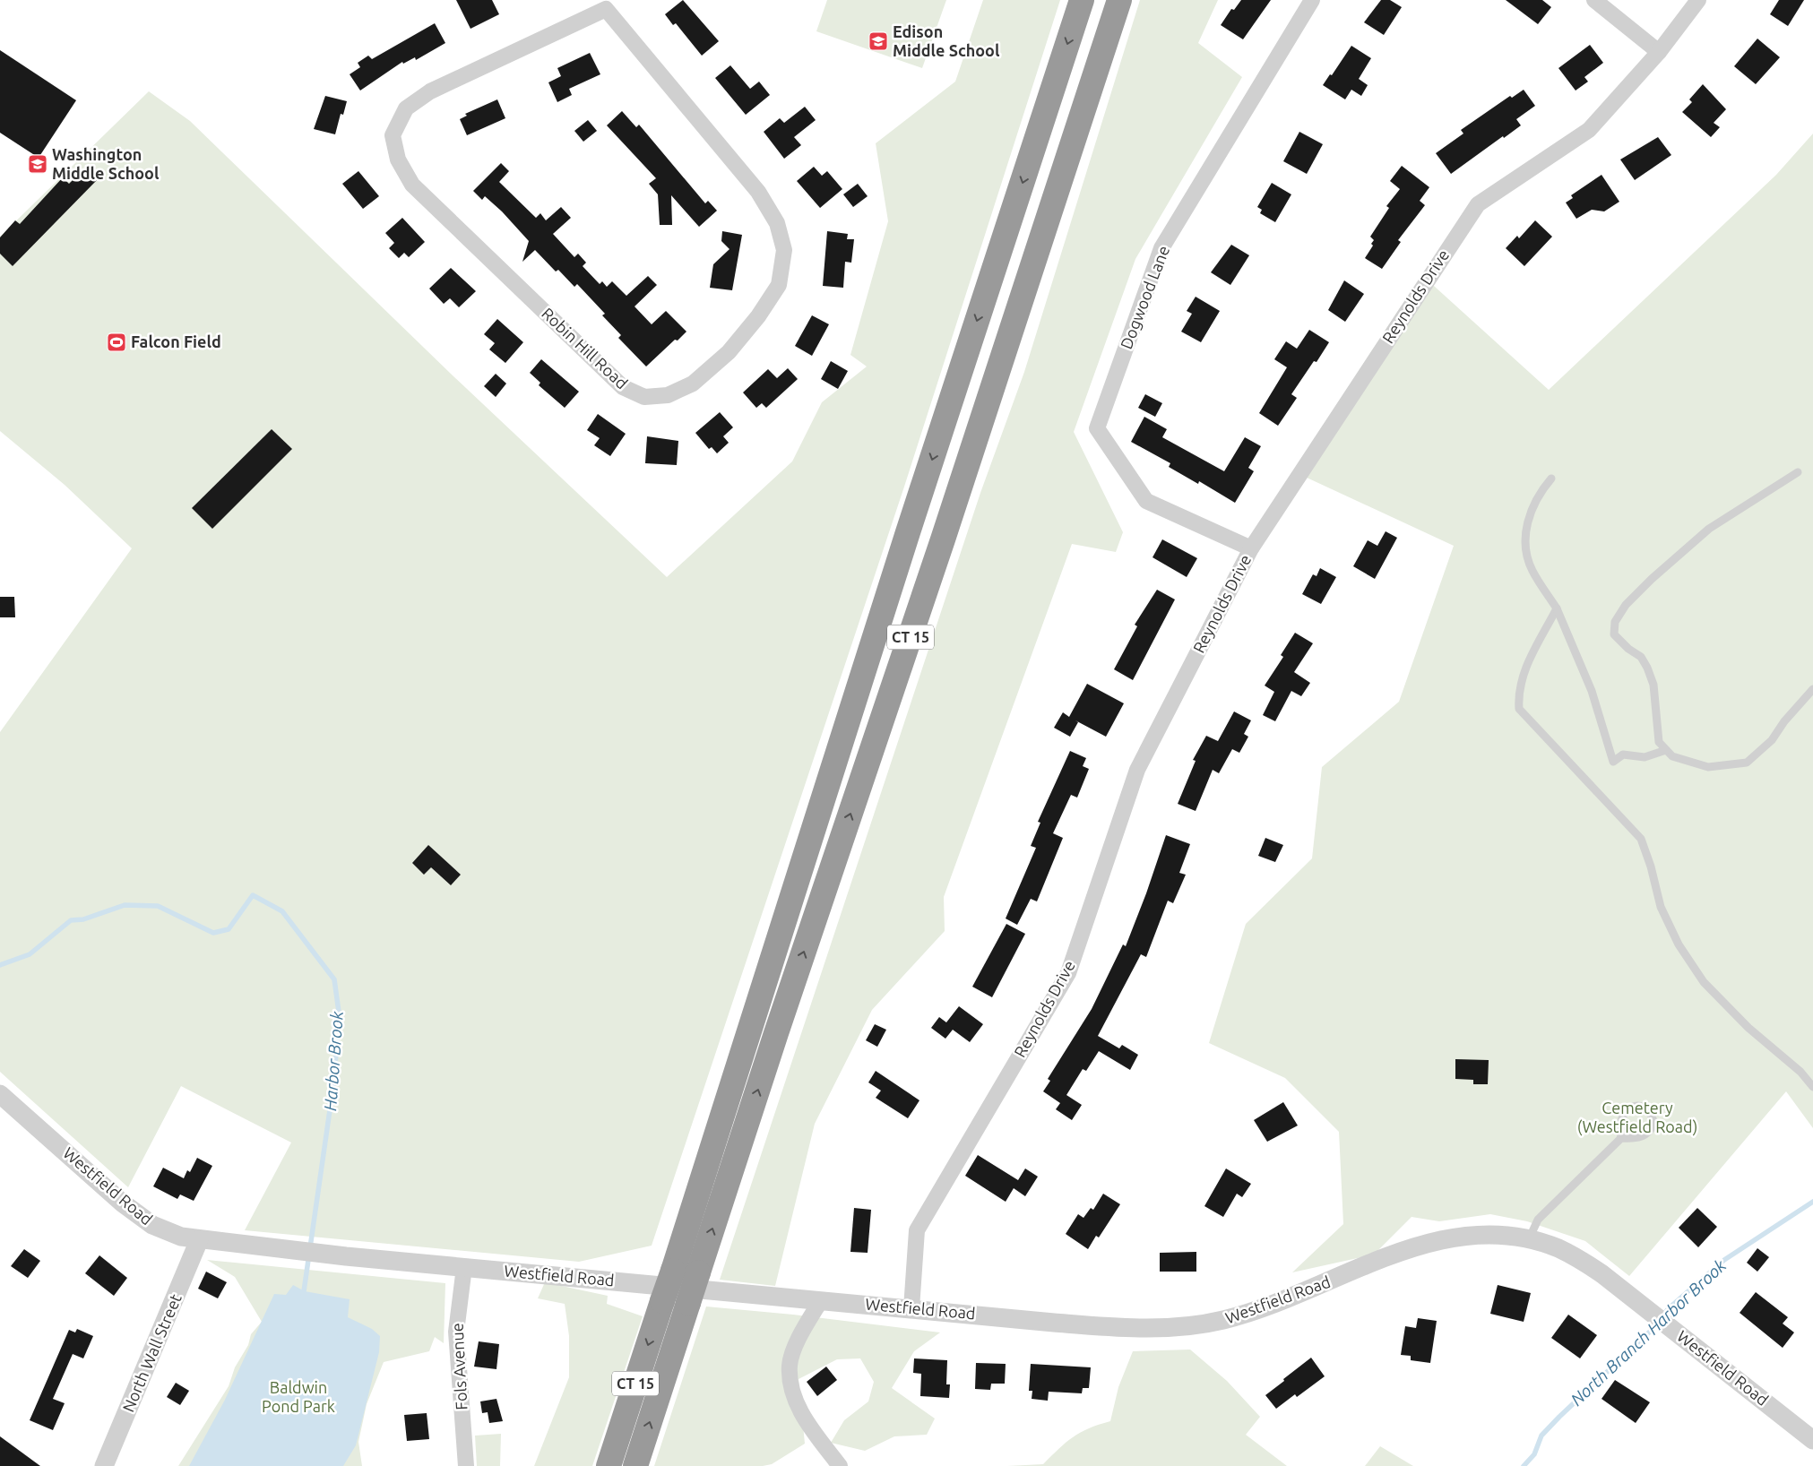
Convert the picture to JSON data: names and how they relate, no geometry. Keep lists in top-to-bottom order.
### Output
{
  "streets": {
    "highway": ["CT 15"],
    "street": [
      "Reynolds Drive",
      "Dogwood Lane",
      "Robin Hill Road",
      "Westfield Road",
      "North Wall Street",
      "Fols Avenue"
    ]
  },
  "crossings": [
    ["Reynolds Drive", "Dogwood Lane"],
    ["Reynolds Drive", "Westfield Road"],
    ["Westfield Road", "North Wall Street"],
    ["Westfield Road", "Fols Avenue"]
  ],
  "water": ["Harbor Brook", "North Branch Harbor Brook"],
  "parks": ["Cemetery (Westfield Road)", "Baldwin Pond Park"],
  "places": {
    "school or university": ["Edison Middle School", "Washington Middle School"],
    "sports": ["Falcon Field"]
  }
}
